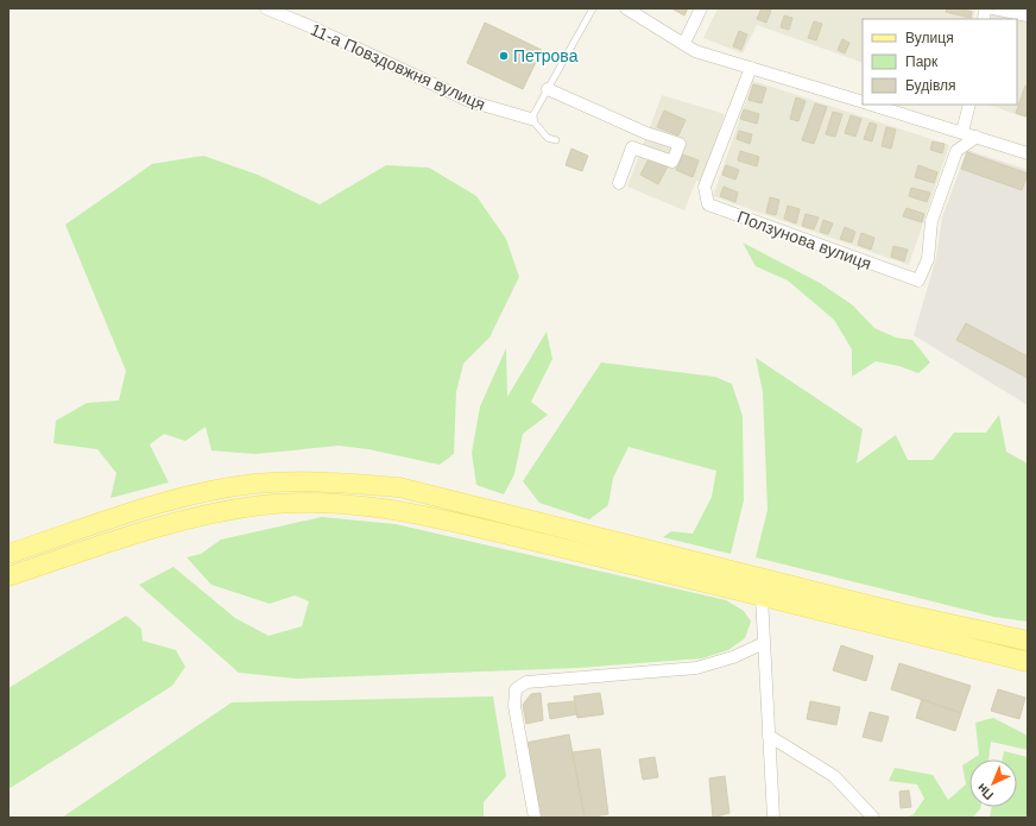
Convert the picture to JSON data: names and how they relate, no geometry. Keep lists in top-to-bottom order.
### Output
{
  "streets": {
    "street": ["11-а Повздовжня вулиця", "Ползунова вулиця"]
  },
  "places": ["Петрова"],
  "legend": ["Вулиця", "Парк", "Будівля"],
  "north": "bottom left"
}
